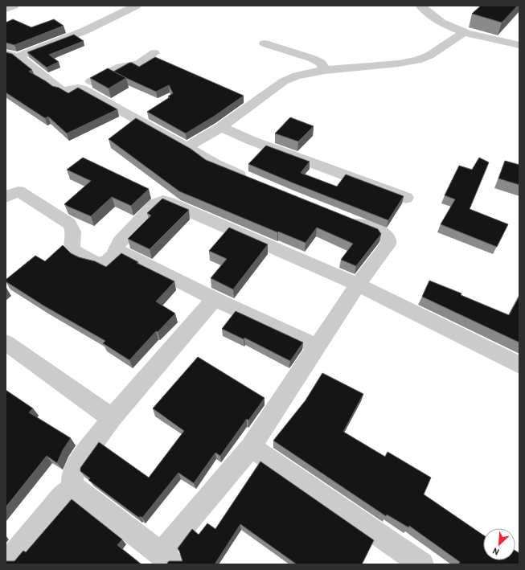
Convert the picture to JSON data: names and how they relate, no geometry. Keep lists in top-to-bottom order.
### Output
{
  "north": "bottom left"
}
